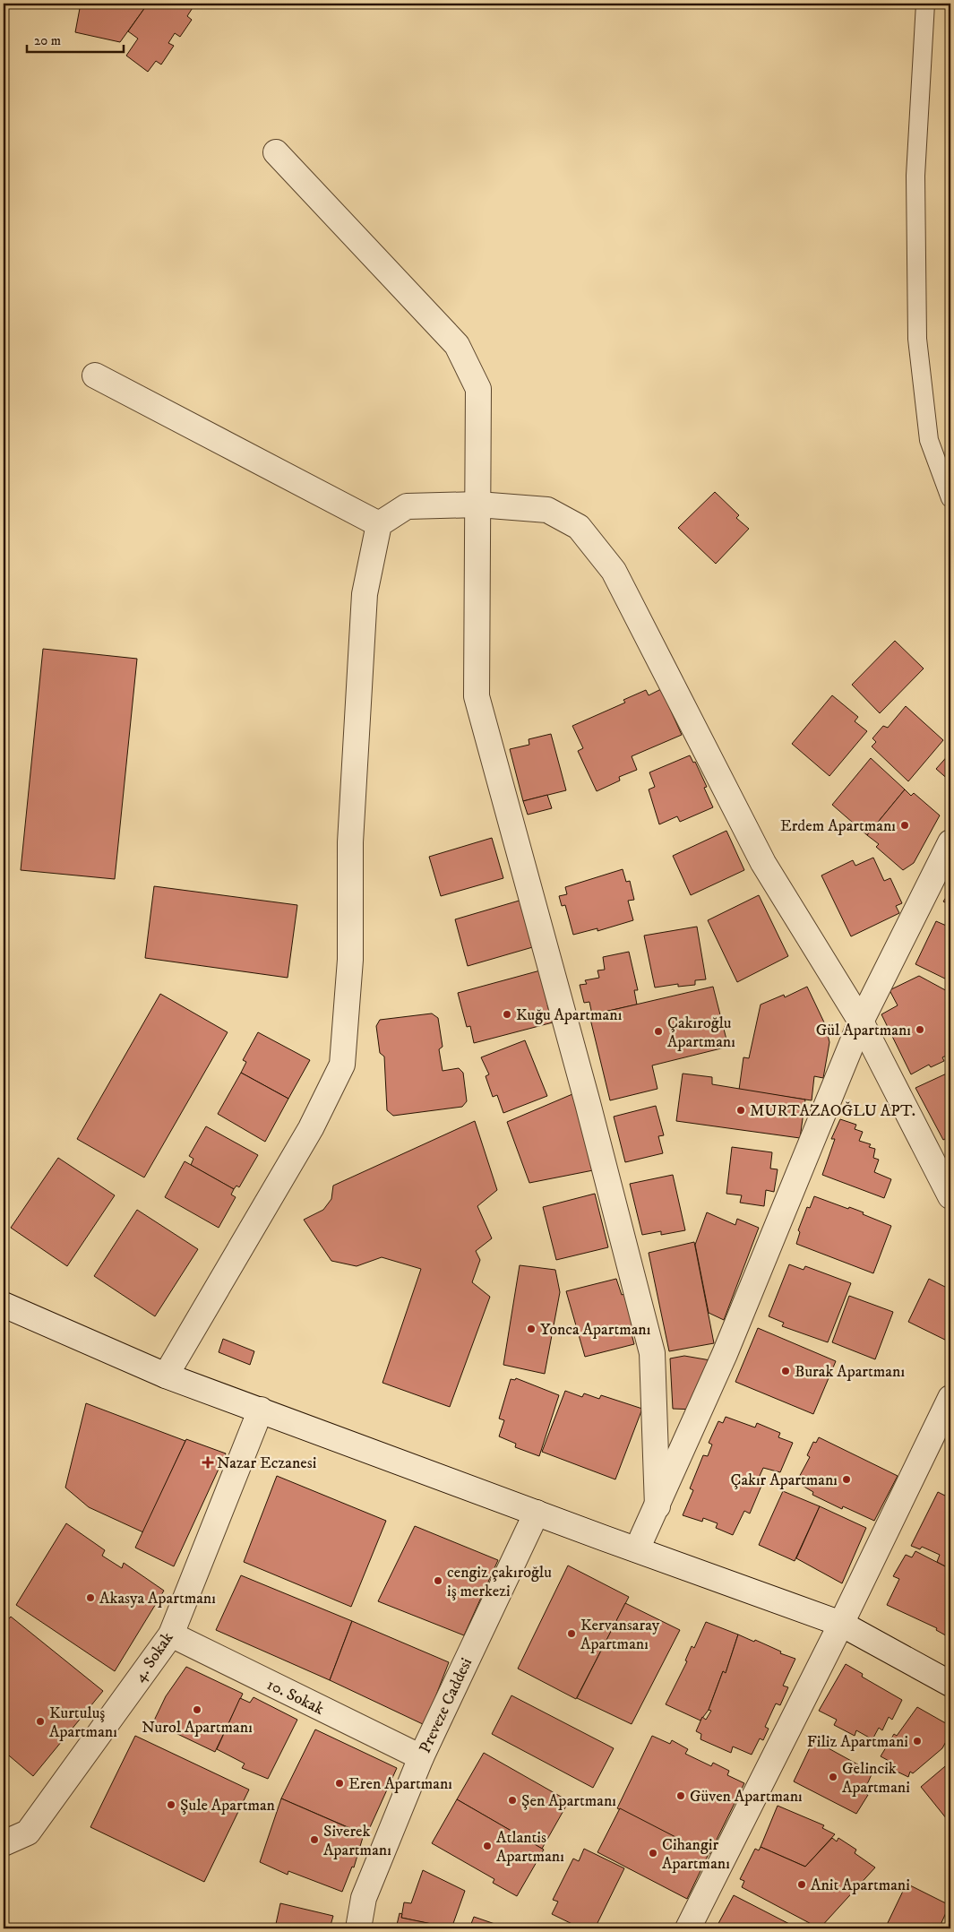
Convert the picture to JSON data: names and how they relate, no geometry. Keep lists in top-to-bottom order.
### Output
{
  "streets": {
    "street": ["4. Sokak", "10. Sokak", "Preveze Caddesi"]
  },
  "crossings": [
    ["4. Sokak", "10. Sokak"],
    ["10. Sokak", "Preveze Caddesi"]
  ],
  "places": {
    "other": [
      "Erdem Apartmanı",
      "Kuğu Apartmanı",
      "Gül Apartmanı",
      "Çakıroğlu Apartmanı",
      "MURTAZAOĞLU APT.",
      "Yonca Apartmanı",
      "Burak Apartmanı",
      "Çakır Apartmanı",
      "cengiz çakıroğlu iş merkezi",
      "Akasya Apartmanı",
      "Kervansaray Apartmanı",
      "Nurol Apartmanı",
      "Kurtuluş Apartmanı",
      "Filiz Apartmani",
      "Gelincik Apartmani",
      "Eren Apartmanı",
      "Güven Apartmanı",
      "Şen Apartmanı",
      "Şule Apartman",
      "Siverek Apartmanı",
      "Atlantis Apartmanı",
      "Cihangir Apartmanı",
      "Anit Apartmani"
    ],
    "health": ["Nazar Eczanesi"]
  },
  "scale_bar": "20 m"
}
